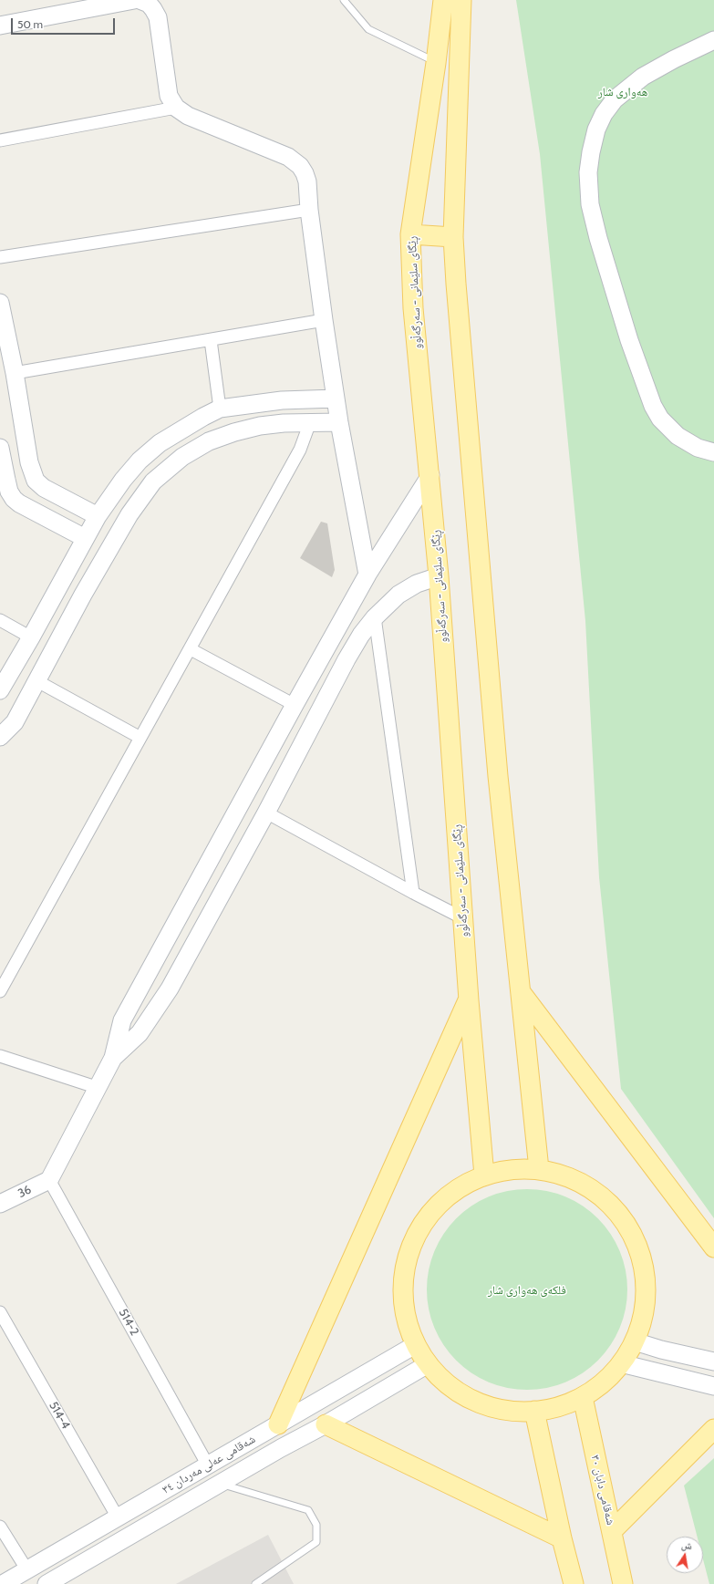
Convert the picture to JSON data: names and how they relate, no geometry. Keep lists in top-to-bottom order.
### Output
{
  "streets": {
    "main road": ["ڕێگای سلێمانی - سەرگەڵوو", "شەقامی دابان ٣٠"],
    "street": [
      "36",
      "514-2",
      "514-4",
      "شەقامی عەلی مەردان ٣٤"
    ]
  },
  "crossings": [
    ["36", "514-2"],
    ["514-2", "شەقامی عەلی مەردان ٣٤"],
    ["514-4", "شەقامی عەلی مەردان ٣٤"]
  ],
  "parks": ["هەواری شار", "فلکەی هەواری شار"],
  "scale_bar": "50 m",
  "north": "top"
}
